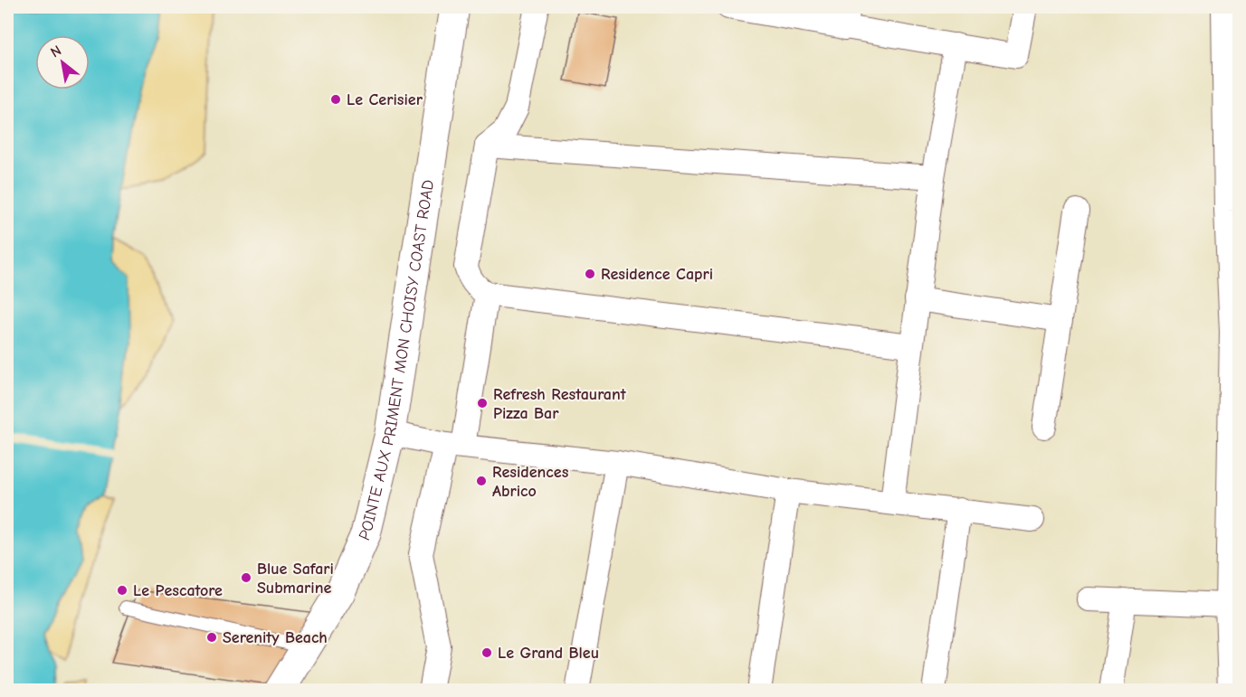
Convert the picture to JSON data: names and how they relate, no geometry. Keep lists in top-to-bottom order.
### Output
{
  "streets": {
    "main road": ["POINTE AUX PRIMENT MON CHOISY COAST ROAD"]
  },
  "places": [
    "Le Cerisier",
    "Residence Capri",
    "Refresh Restaurant Pizza Bar",
    "Residences Abrico",
    "Blue Safari Submarine",
    "Le Pescatore",
    "Serenity Beach",
    "Le Grand Bleu"
  ],
  "north": "top left"
}
